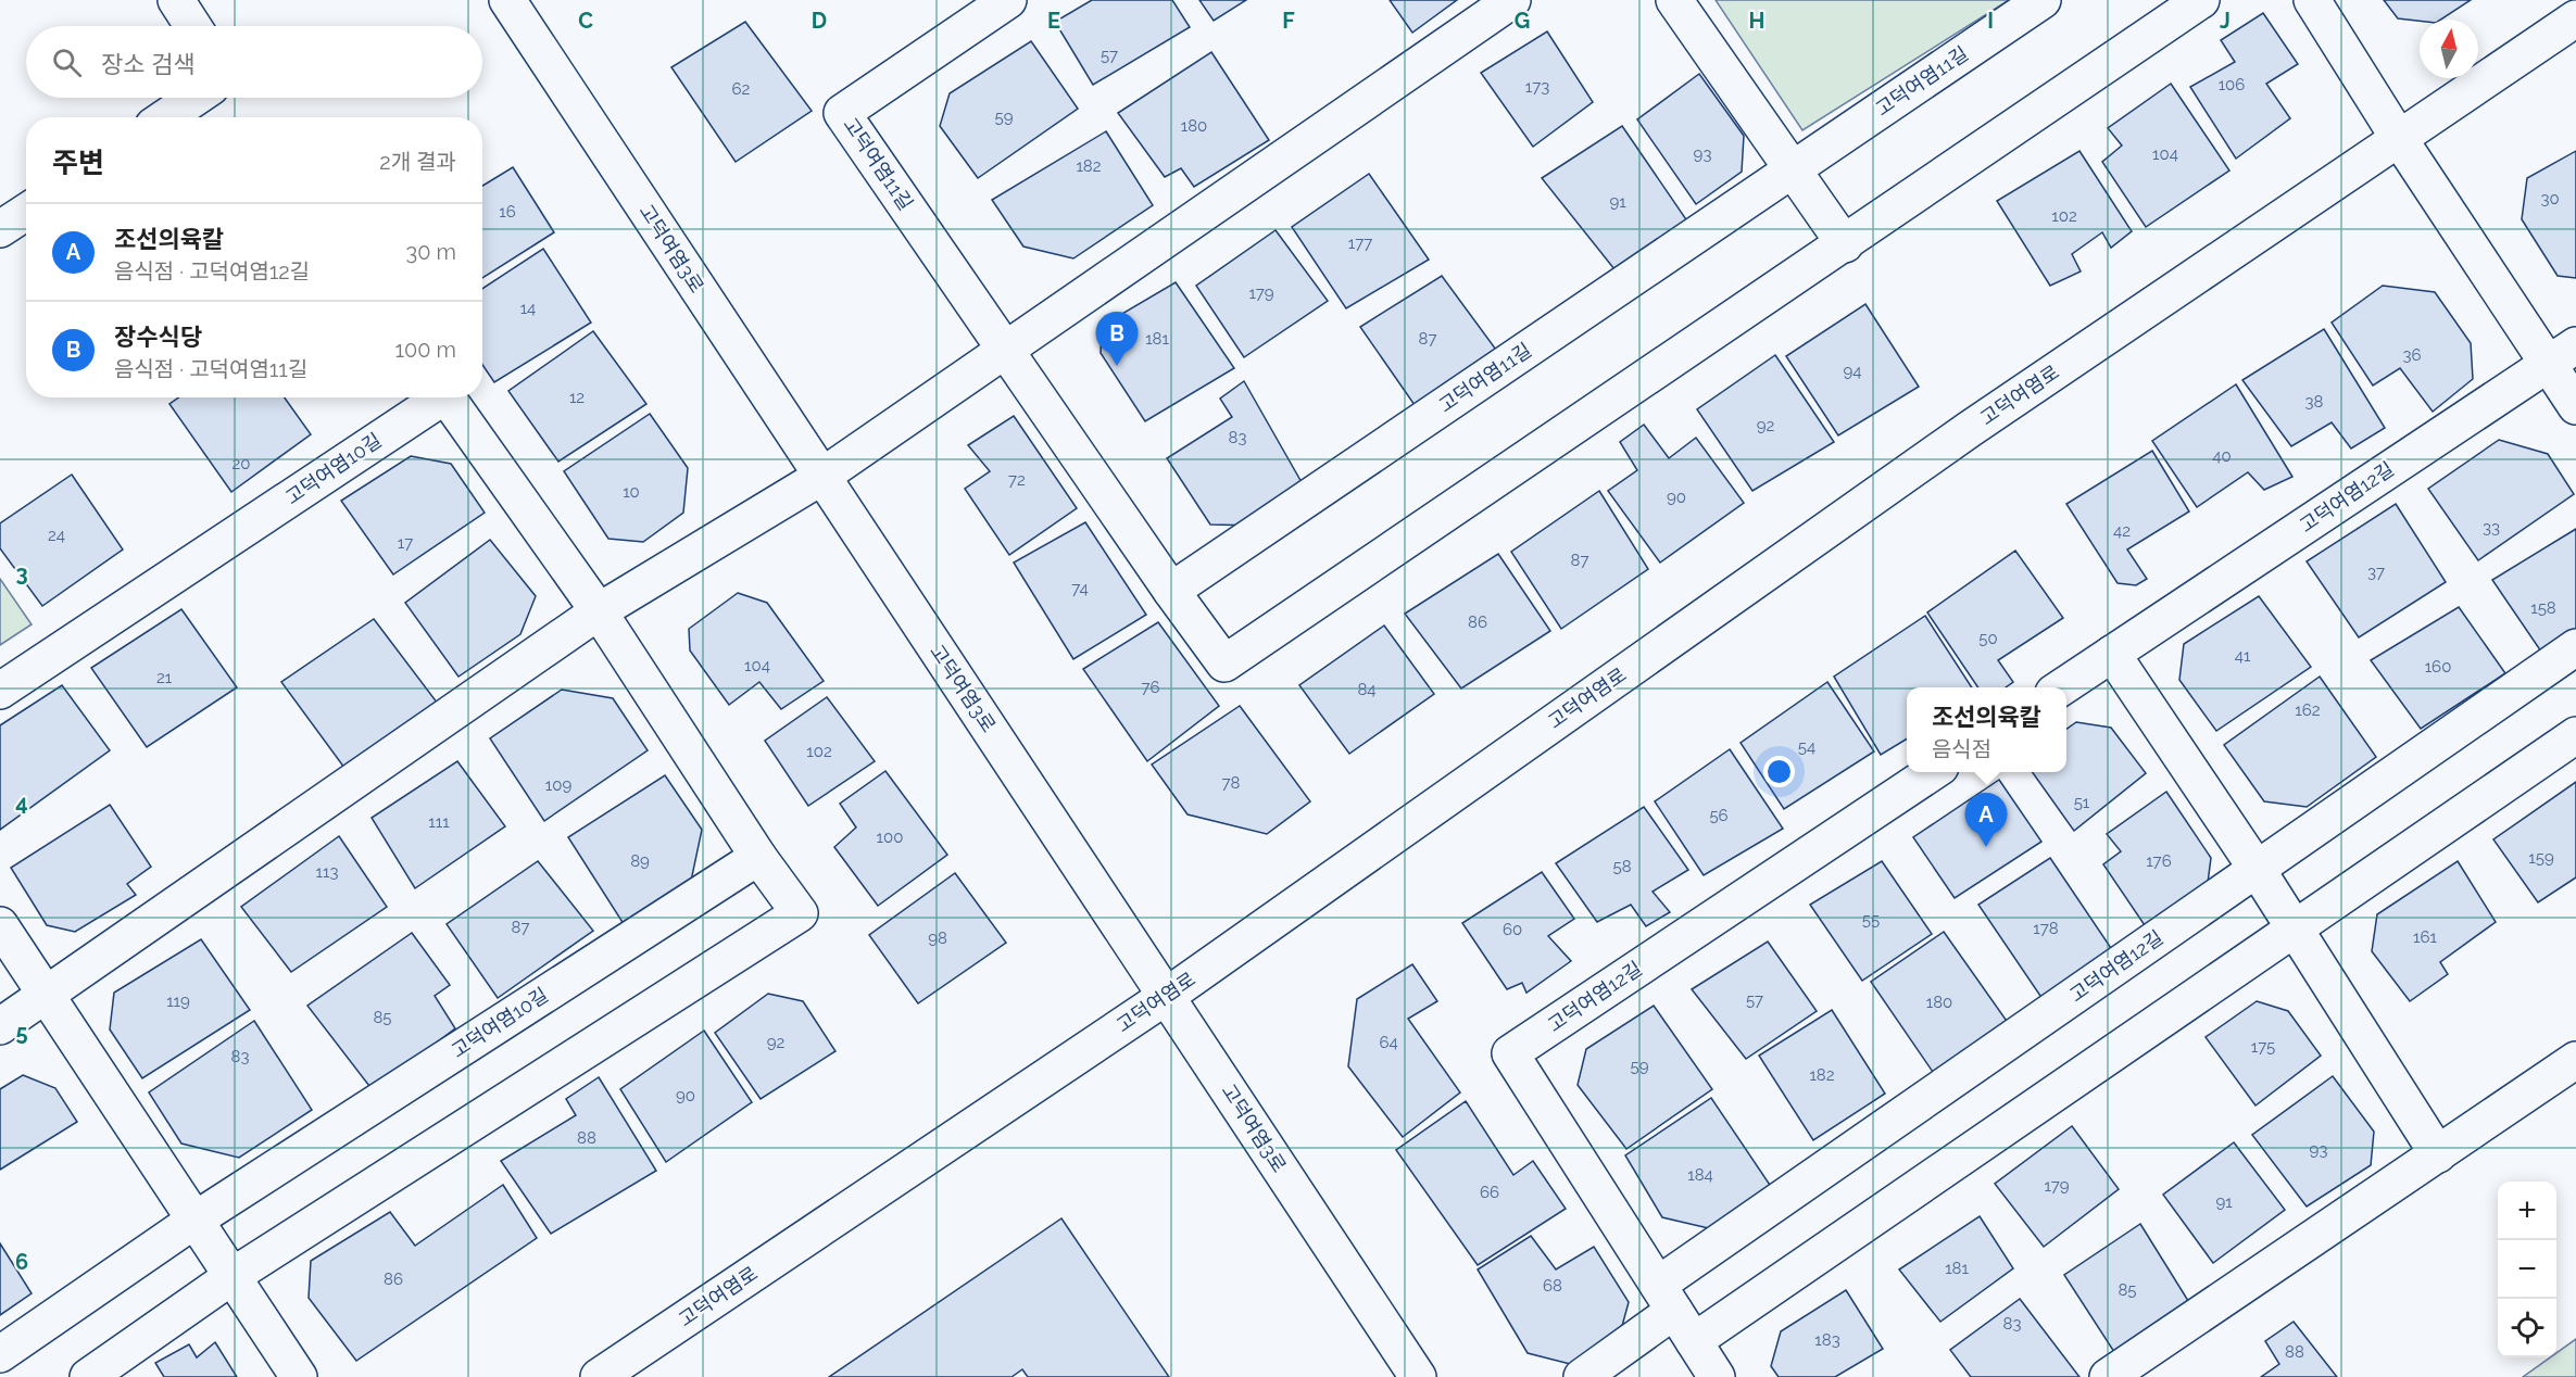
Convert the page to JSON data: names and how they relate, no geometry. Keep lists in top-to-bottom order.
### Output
{
  "streets": {
    "street": [
      "고덕여염11길",
      "고덕여염3로",
      "고덕여염로",
      "고덕여염10길",
      "고덕여염12길"
    ]
  },
  "crossings": [
    ["고덕여염3로", "고덕여염로"]
  ],
  "house_numbers": [
    "57",
    "106",
    "173",
    "62",
    "59",
    "180",
    "93",
    "104",
    "182",
    "30",
    "91",
    "16",
    "102",
    "177",
    "179",
    "14",
    "181",
    "87",
    "36",
    "94",
    "12",
    "38",
    "92",
    "83",
    "40",
    "20",
    "72",
    "10",
    "90",
    "33",
    "42",
    "24",
    "17",
    "87",
    "37",
    "74",
    "158",
    "86",
    "50",
    "41",
    "104",
    "160",
    "21",
    "76",
    "84",
    "162",
    "54",
    "102",
    "78",
    "109",
    "51",
    "56",
    "111",
    "100",
    "159",
    "89",
    "176",
    "58",
    "113",
    "55",
    "87",
    "178",
    "60",
    "161",
    "98",
    "57",
    "119",
    "180",
    "85",
    "92",
    "64",
    "175",
    "83",
    "59",
    "182",
    "90",
    "88",
    "93",
    "184",
    "179",
    "66",
    "91",
    "181",
    "86",
    "68",
    "85",
    "83",
    "183",
    "88"
  ],
  "north": "top",
  "page": {
    "search": "장소 검색",
    "heading": ["주변", "2개 결과"],
    "list": [
      {
        "mark": "A",
        "name": "조선의육칼",
        "note": "음식점 · 고덕여염12길",
        "value": "30 m"
      },
      {
        "mark": "B",
        "name": "장수식당",
        "note": "음식점 · 고덕여염11길",
        "value": "100 m"
      }
    ],
    "pins": ["B", "A"],
    "popup": ["조선의육칼", "음식점"],
    "map_buttons": ["+", "−"]
  },
  "grid": {
    "columns": [
      "C",
      "D",
      "E",
      "F",
      "G",
      "H",
      "I",
      "J"
    ],
    "rows": [
      "3",
      "4",
      "5",
      "6"
    ]
  }
}
